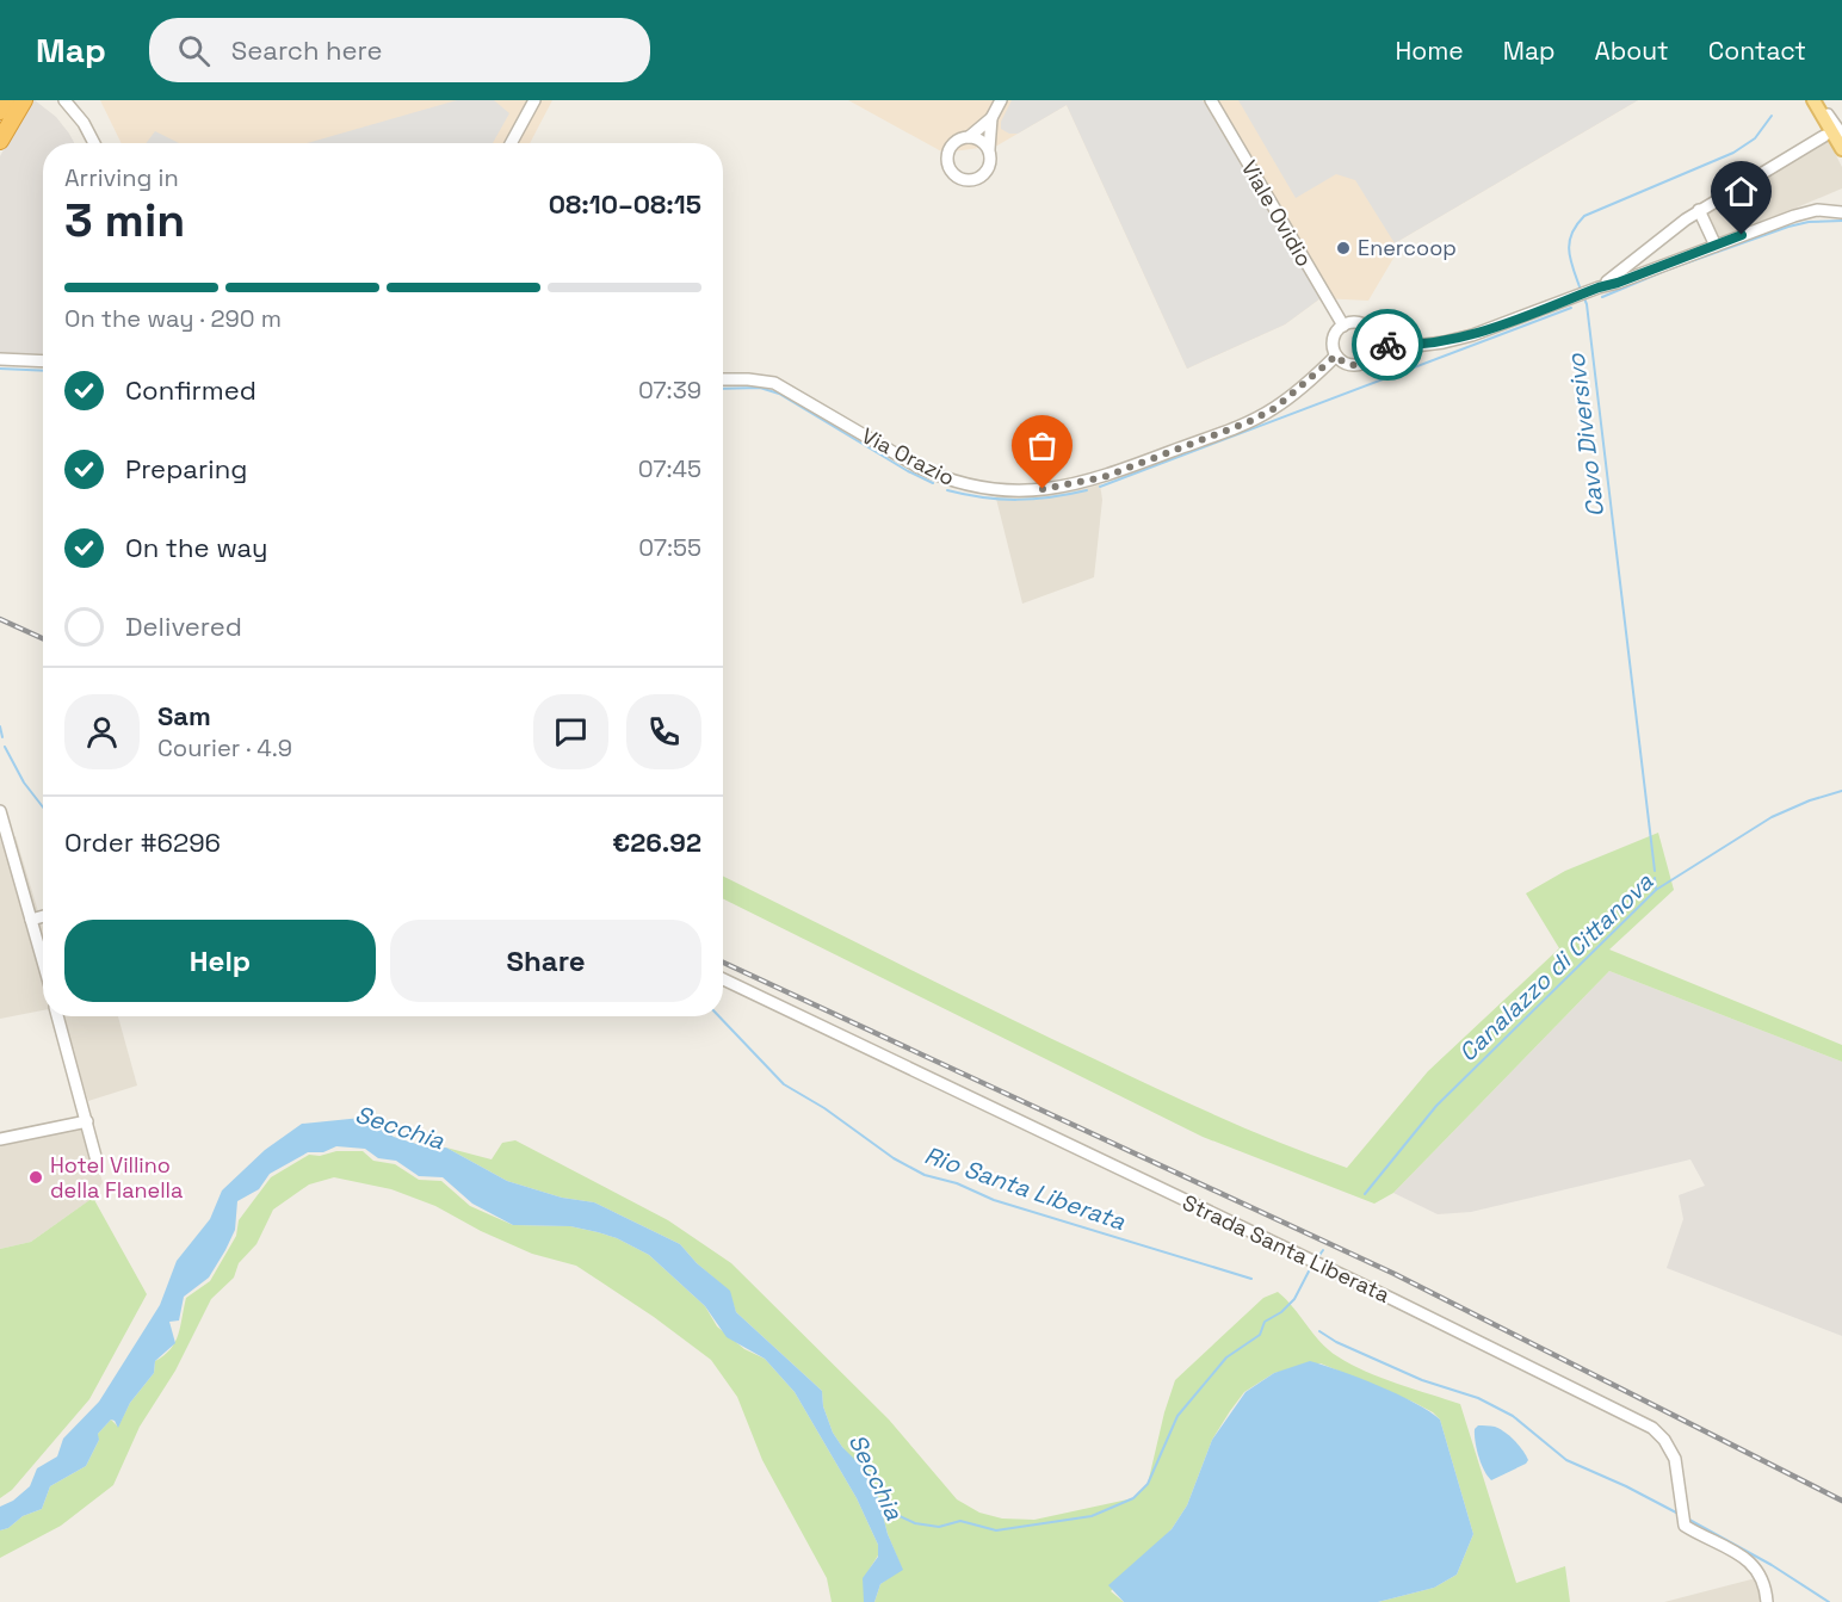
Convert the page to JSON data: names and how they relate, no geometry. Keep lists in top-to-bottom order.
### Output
{
  "streets": {
    "street": ["Viale Ovidio", "Via Orazio", "Strada Santa Liberata"]
  },
  "crossings": [
    ["Viale Ovidio", "Via Orazio"]
  ],
  "water": [
    "Cavo Diversivo",
    "Canalazzo di Cittanova",
    "Secchia",
    "Rio Santa Liberata"
  ],
  "places": ["Enercoop", "Hotel Villino della Flanella"],
  "page": {
    "header": "Map",
    "search": "Search here",
    "nav": [
      "Home",
      "Map",
      "About",
      "Contact"
    ],
    "heading": ["3 min", "Arriving in", "08:10–08:15"],
    "panel": [
      "Sam",
      "Courier · 4.9",
      "Order #6296",
      "€26.92"
    ],
    "bar": "On the way · 290 m",
    "list": [
      ["Confirmed", "07:39"],
      ["Preparing", "07:45"],
      ["On the way", "07:55"],
      "Delivered"
    ],
    "buttons": ["Help", "Share"]
  }
}
